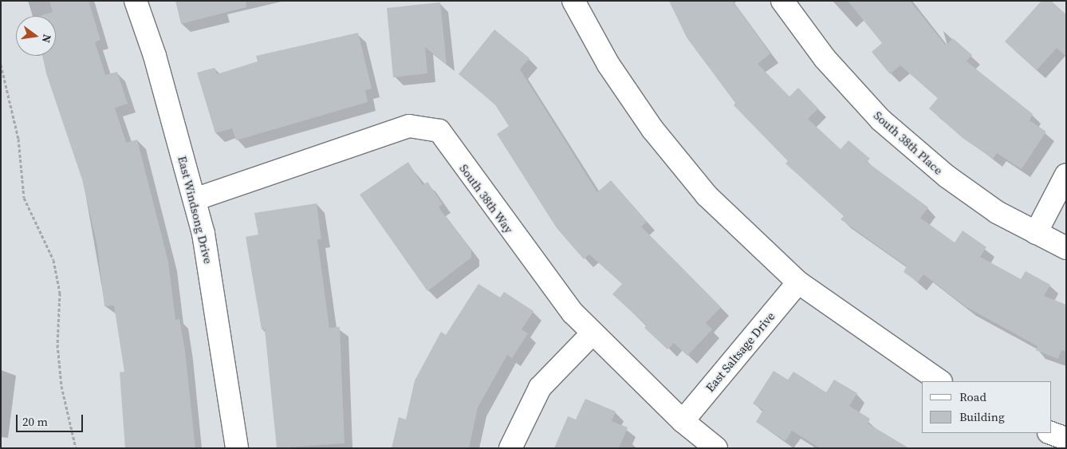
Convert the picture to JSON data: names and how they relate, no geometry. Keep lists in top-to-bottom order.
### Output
{
  "streets": {
    "street": [
      "South 38th Place",
      "South 38th Way",
      "East Windsong Drive",
      "East Saltsage Drive"
    ]
  },
  "crossings": [
    ["South 38th Way", "East Windsong Drive"],
    ["South 38th Way", "East Saltsage Drive"]
  ],
  "legend": ["Road", "Building"],
  "scale_bar": "20 m",
  "north": "right"
}
